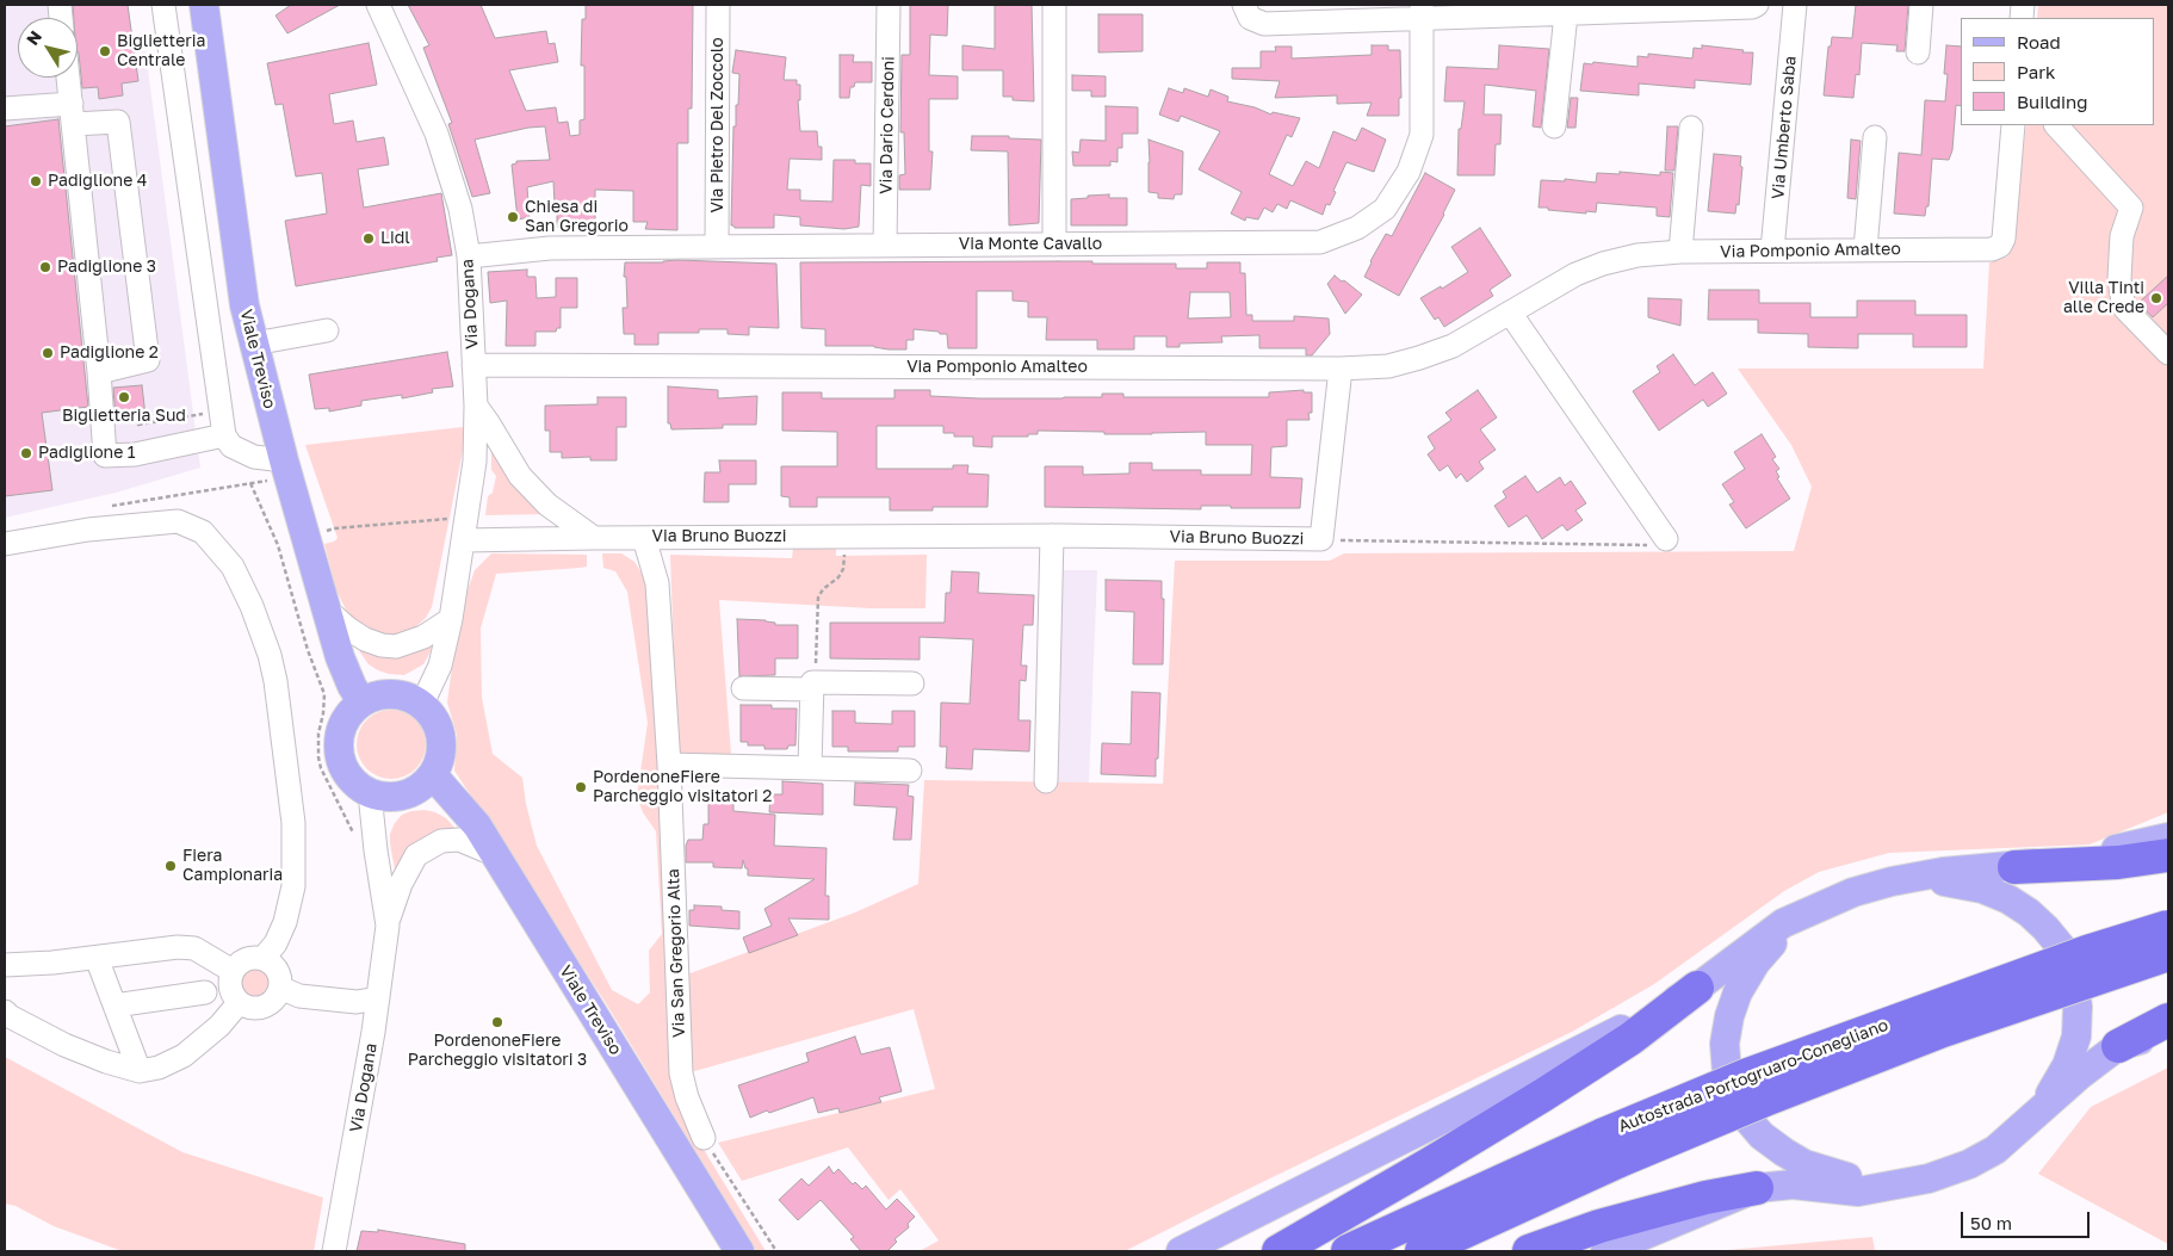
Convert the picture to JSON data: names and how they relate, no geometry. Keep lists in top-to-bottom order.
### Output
{
  "streets": {
    "highway": ["Autostrada Portogruaro-Conegliano"],
    "main road": ["Viale Treviso"],
    "street": [
      "Via Pietro Del Zoccolo",
      "Via Dario Cerdoni",
      "Via Umberto Saba",
      "Via Monte Cavallo",
      "Via Pomponio Amalteo",
      "Via Dogana",
      "Via Bruno Buozzi",
      "Via San Gregorio Alta"
    ]
  },
  "crossings": [
    ["Via Pietro Del Zoccolo", "Via Monte Cavallo"],
    ["Via Dario Cerdoni", "Via Monte Cavallo"],
    ["Via Umberto Saba", "Via Pomponio Amalteo"],
    ["Via Monte Cavallo", "Via Dogana"],
    ["Via Pomponio Amalteo", "Via Dogana"],
    ["Via Pomponio Amalteo", "Via Bruno Buozzi"],
    ["Via Dogana", "Viale Treviso"],
    ["Via Dogana", "Via Bruno Buozzi"],
    ["Via Bruno Buozzi", "Via San Gregorio Alta"]
  ],
  "places": [
    "Biglietteria Centrale",
    "Padiglione 4",
    "Chiesa di San Gregorio",
    "Lidl",
    "Padiglione 3",
    "Villa Tinti alle Crede",
    "Padiglione 2",
    "Biglietteria Sud",
    "Padiglione 1",
    "PordenoneFiere Parcheggio visitatori 2",
    "Fiera Campionaria",
    "PordenoneFiere Parcheggio visitatori 3"
  ],
  "legend": ["Road", "Park", "Building"],
  "scale_bar": "50 m",
  "north": "top left"
}
